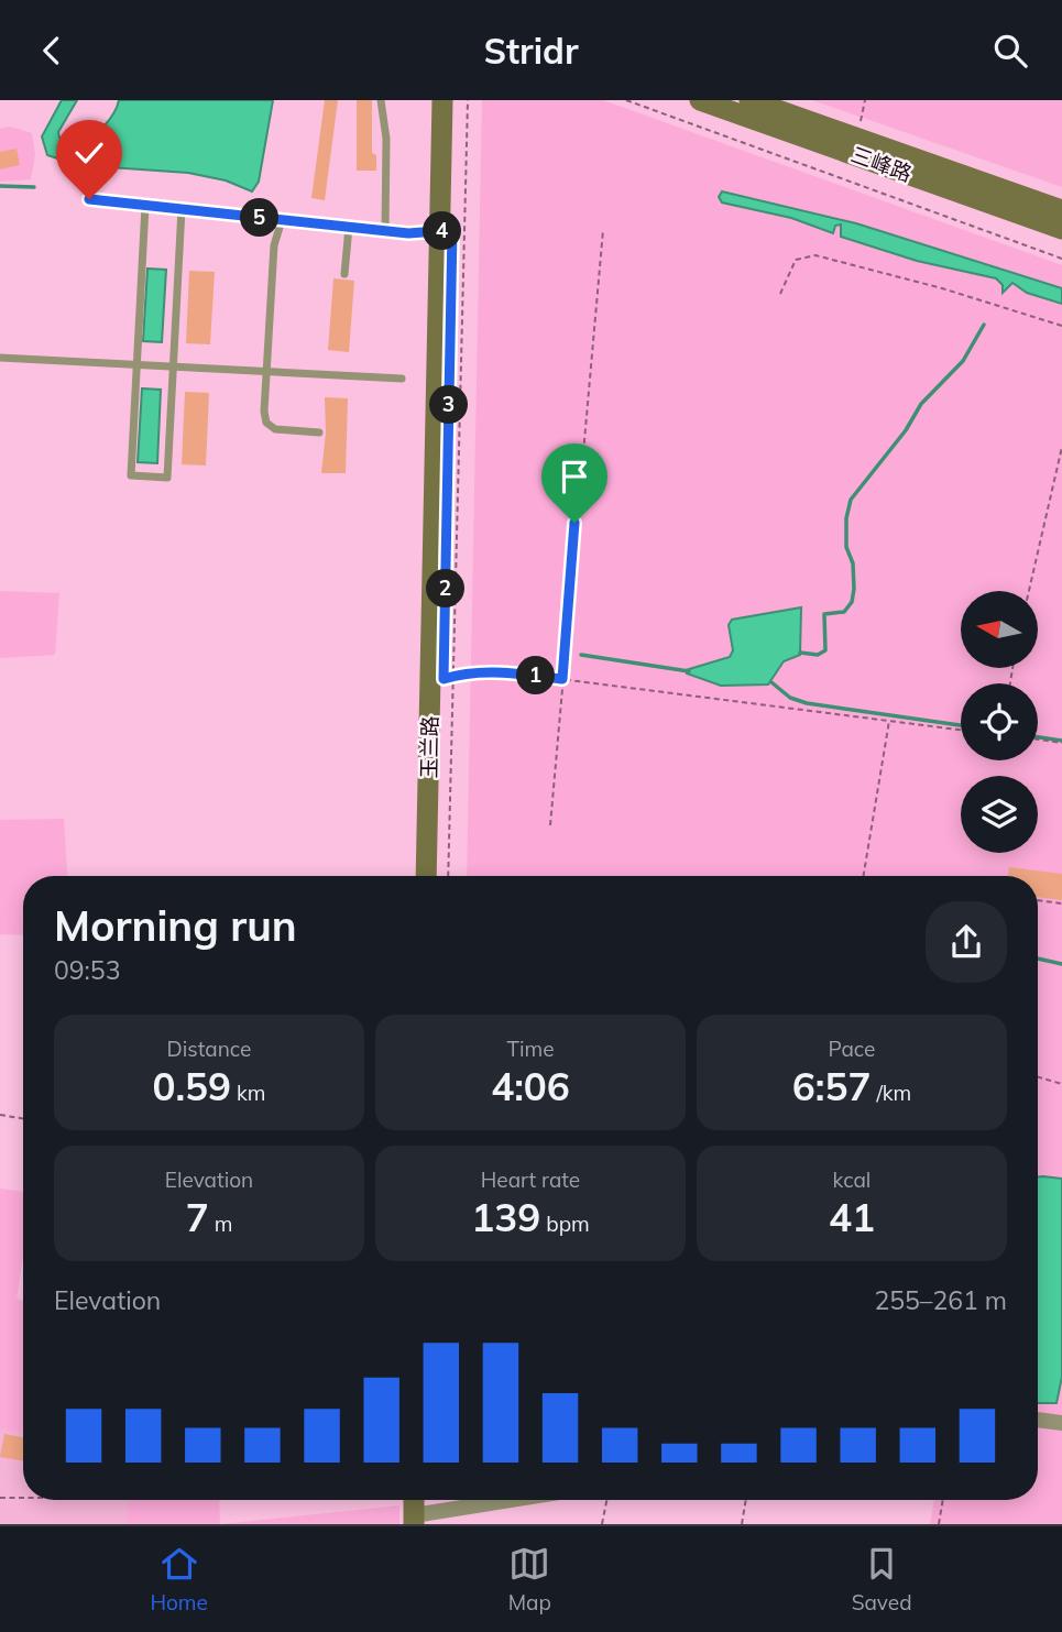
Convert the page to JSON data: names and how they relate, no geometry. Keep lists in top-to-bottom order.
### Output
{
  "streets": {
    "street": ["三峰路", "玉兰路"]
  },
  "north": "left",
  "page": {
    "header": "Stridr",
    "pins": [
      "5",
      "4",
      "3",
      "2",
      "1"
    ],
    "heading": ["Morning run", "09:53"],
    "stats": [
      ["Distance", "0.59 km"],
      ["Time", "4:06"],
      ["Pace", "6:57 /km"],
      ["Elevation", "7 m"],
      ["Heart rate", "139 bpm"],
      ["kcal", "41"]
    ],
    "chart": ["Elevation", "255–261 m"],
    "tabs": ["Home", "Map", "Saved"]
  }
}
